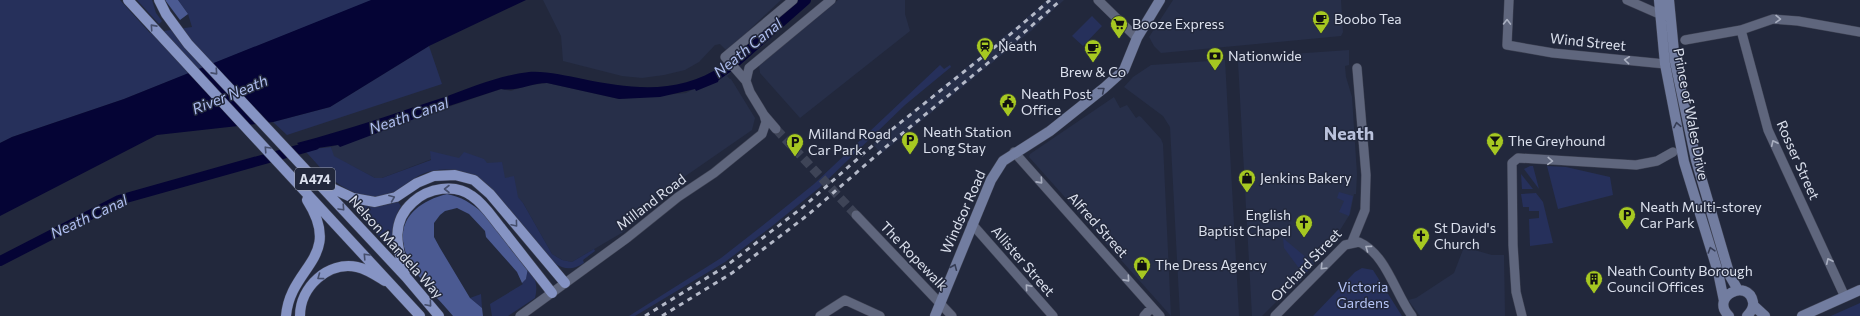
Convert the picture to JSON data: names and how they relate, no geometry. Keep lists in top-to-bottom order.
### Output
{
  "streets": {
    "main road": [
      "Prince of Wales Drive",
      "A474",
      "Windsor Road",
      "Nelson Mandela Way"
    ],
    "street": [
      "Wind Street",
      "Rosser Street",
      "Milland Road",
      "Alfred Street",
      "The Ropewalk",
      "Allister Street",
      "Orchard Street"
    ]
  },
  "crossings": [
    ["Wind Street", "Prince of Wales Drive"],
    ["Windsor Road", "Alfred Street"],
    ["Windsor Road", "The Ropewalk"],
    ["Windsor Road", "Allister Street"]
  ],
  "one_way": [
    "Wind Street",
    "Rosser Street",
    "Windsor Road",
    "Alfred Street",
    "Allister Street",
    "Orchard Street"
  ],
  "districts": ["Neath"],
  "water": ["Neath Canal", "River Neath"],
  "parks": ["Victoria Gardens"],
  "places": {
    "cafe": ["Boobo Tea", "Brew & Co"],
    "supermarket": ["Booze Express"],
    "station": ["Neath"],
    "bank": ["Nationwide"],
    "public building": ["Neath Post Office"],
    "parking": ["Neath Station Long Stay", "Milland Road Car Park", "Neath Multi-storey Car Park"],
    "bar": ["The Greyhound"],
    "shop": ["Jenkins Bakery", "The Dress Agency"],
    "church": ["English Baptist Chapel", "St David's Church"],
    "building": ["Neath County Borough Council Offices"]
  }
}
